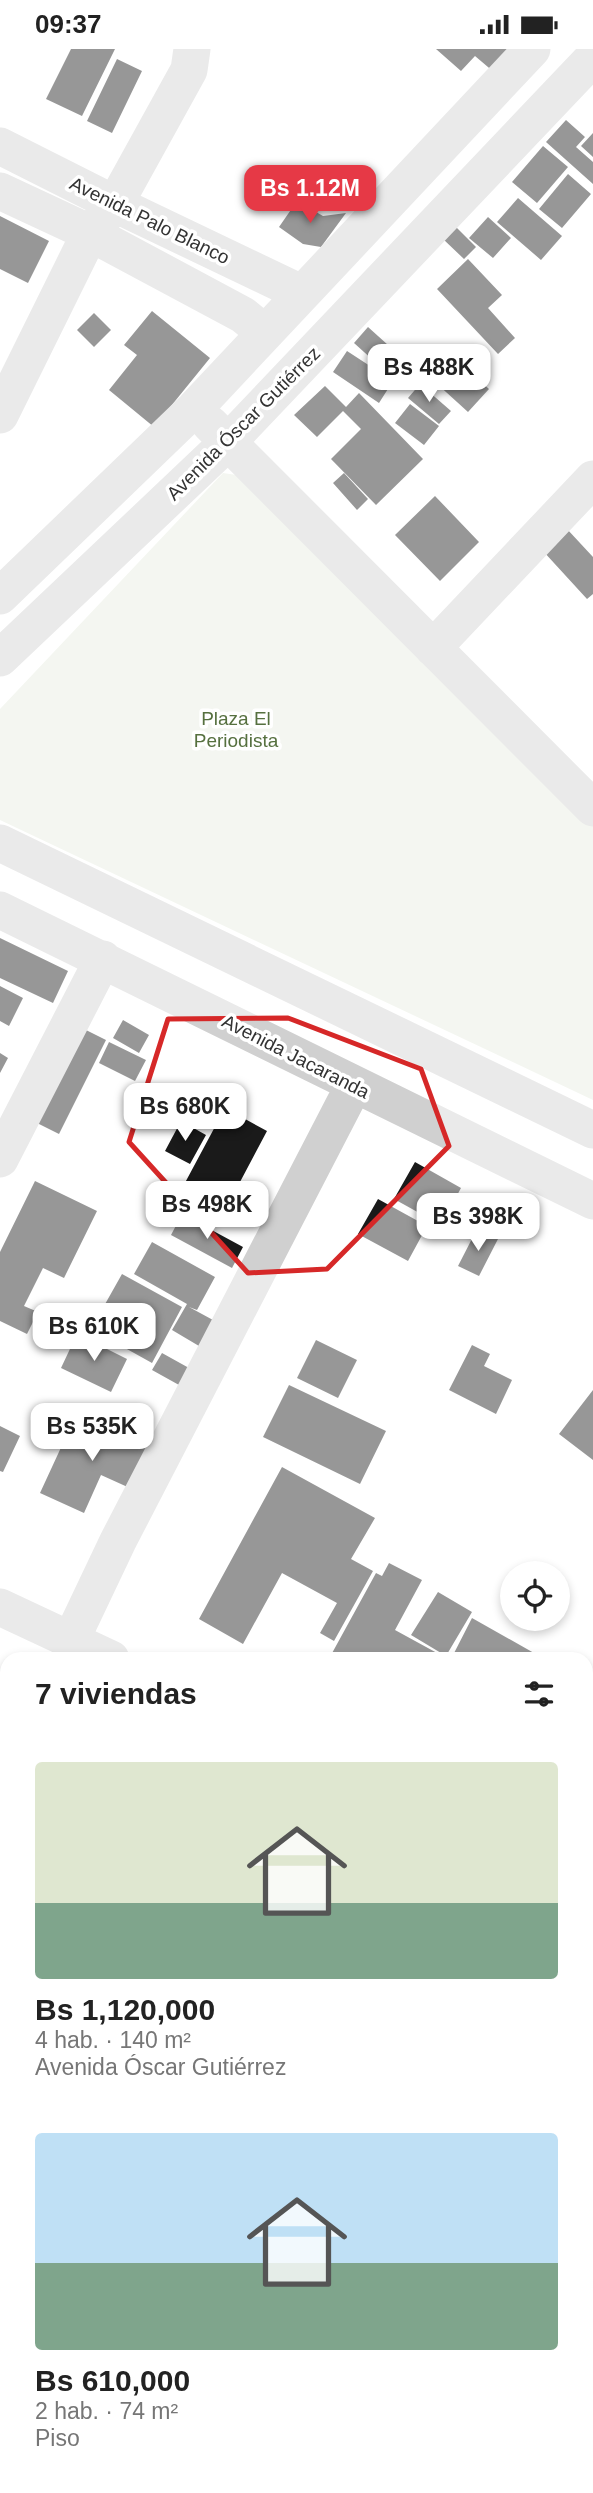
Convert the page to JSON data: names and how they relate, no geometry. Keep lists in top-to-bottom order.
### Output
{
  "streets": {
    "street": ["Avenida Palo Blanco", "Avenida Óscar Gutiérrez", "Avenida Jacaranda"]
  },
  "parks": ["Plaza El Periodista"],
  "page": {
    "status": "09:37",
    "price": [
      "Bs 1.12M",
      "Bs 488K",
      "Bs 680K",
      "Bs 498K",
      "Bs 398K",
      "Bs 610K",
      "Bs 535K"
    ],
    "heading": "7 viviendas",
    "list": [
      {
        "name": "Bs 1,120,000",
        "note": "4 hab. · 140 m² · Avenida Óscar Gutiérrez"
      },
      {
        "name": "Bs 610,000",
        "note": "2 hab. · 74 m² · Piso"
      }
    ]
  }
}
